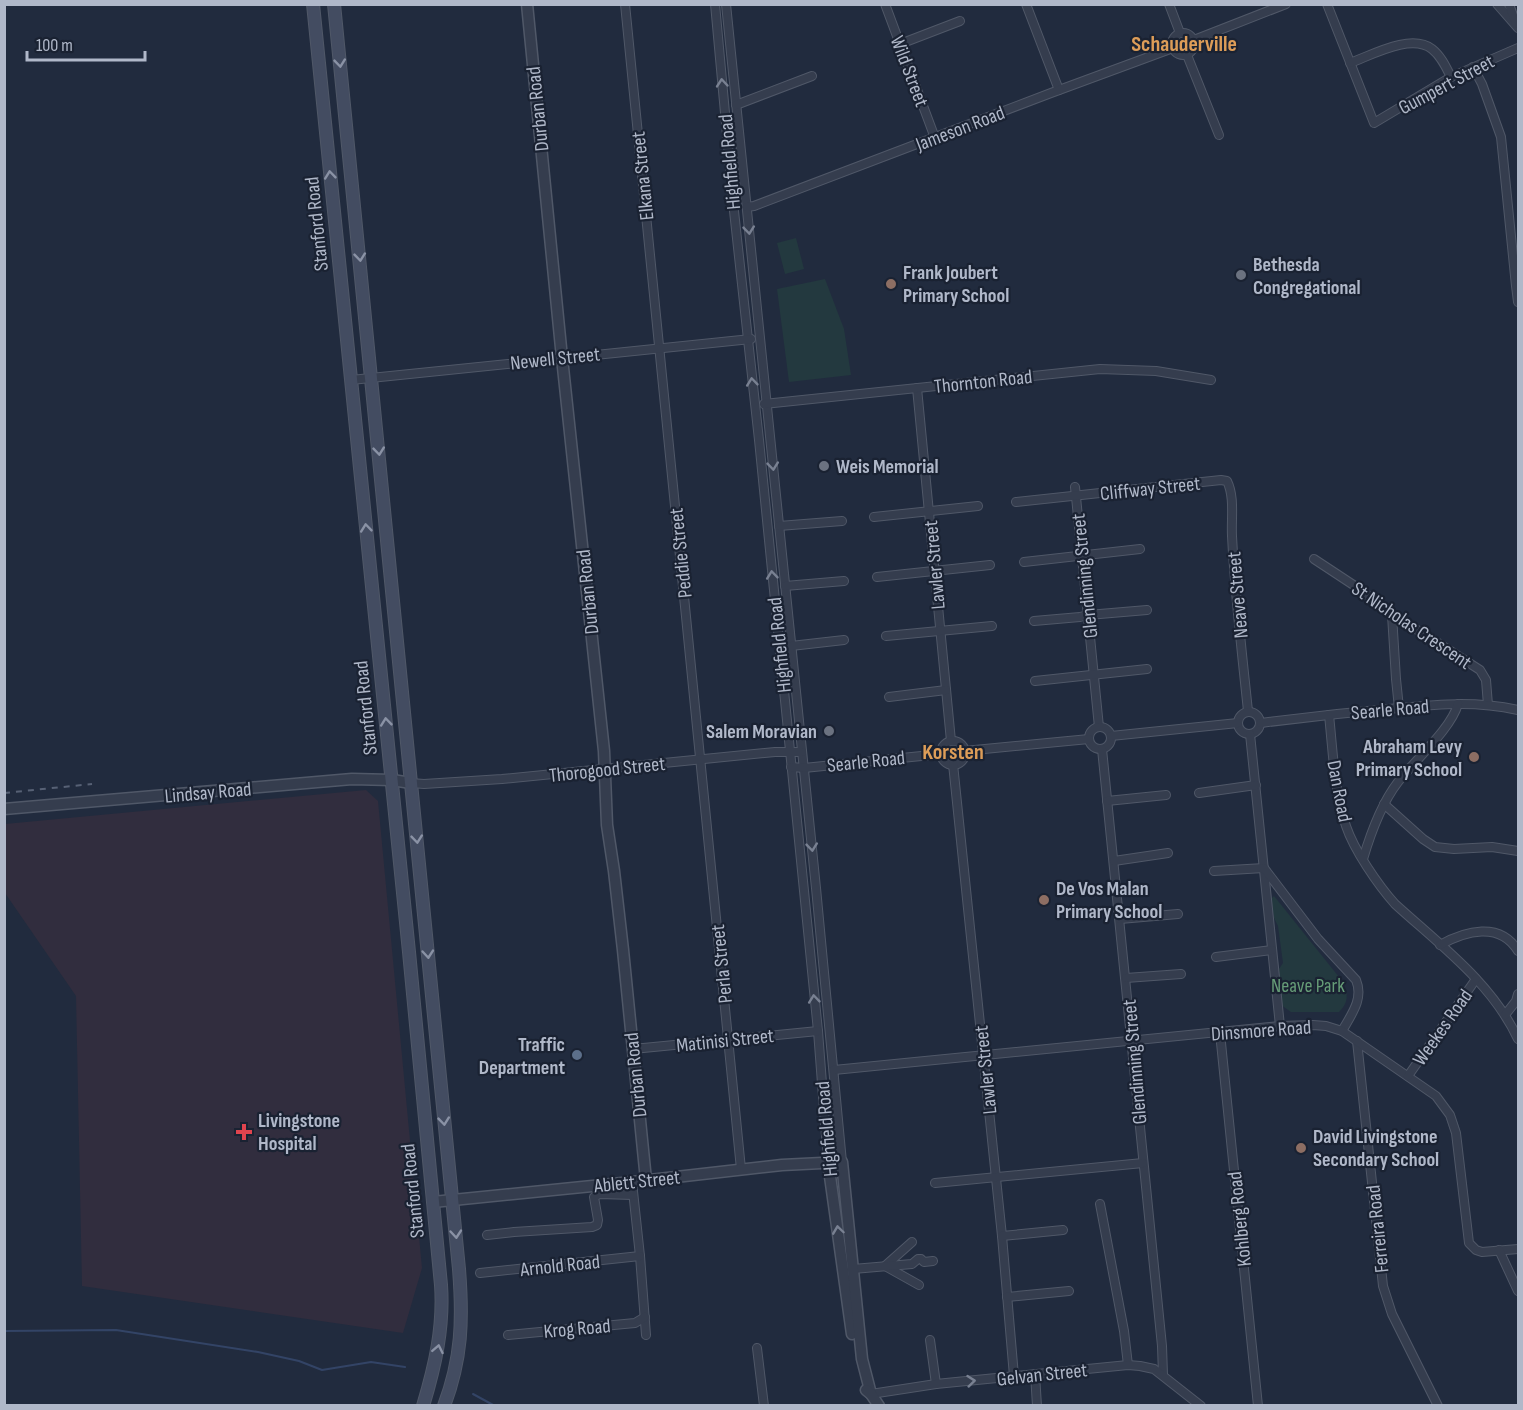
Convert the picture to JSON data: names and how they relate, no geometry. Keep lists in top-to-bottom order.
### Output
{
  "streets": {
    "main road": ["Stanford Road"],
    "street": [
      "Wild Street",
      "Gumpert Street",
      "Durban Road",
      "Jameson Road",
      "Highfield Road",
      "Elkana Street",
      "Newell Street",
      "Thornton Road",
      "Cliffway Street",
      "Peddie Street",
      "Lawler Street",
      "Glendinning Street",
      "Neave Street",
      "St Nicholas Crescent",
      "Searle Road",
      "Thorogood Street",
      "Dan Road",
      "Lindsay Road",
      "Perla Street",
      "Weekes Road",
      "Dinsmore Road",
      "Matinisi Street",
      "Ablett Street",
      "Kohlberg Road",
      "Ferreira Road",
      "Arnold Road",
      "Krog Road",
      "Gelvan Street"
    ]
  },
  "crossings": [
    ["Wild Street", "Jameson Road"],
    ["Durban Road", "Newell Street"],
    ["Durban Road", "Thorogood Street"],
    ["Durban Road", "Matinisi Street"],
    ["Durban Road", "Ablett Street"],
    ["Jameson Road", "Highfield Road"],
    ["Highfield Road", "Newell Street"],
    ["Highfield Road", "Thornton Road"],
    ["Highfield Road", "Searle Road"],
    ["Highfield Road", "Thorogood Street"],
    ["Highfield Road", "Dinsmore Road"],
    ["Highfield Road", "Matinisi Street"],
    ["Highfield Road", "Ablett Street"],
    ["Highfield Road", "Gelvan Street"],
    ["Elkana Street", "Newell Street"],
    ["Elkana Street", "Peddie Street"],
    ["Stanford Road", "Newell Street"],
    ["Stanford Road", "Thorogood Street"],
    ["Stanford Road", "Lindsay Road"],
    ["Stanford Road", "Ablett Street"],
    ["Newell Street", "Peddie Street"],
    ["Thornton Road", "Lawler Street"],
    ["Cliffway Street", "Glendinning Street"],
    ["Cliffway Street", "Neave Street"],
    ["Peddie Street", "Thorogood Street"],
    ["Peddie Street", "Perla Street"],
    ["Lawler Street", "Searle Road"],
    ["Lawler Street", "Dinsmore Road"],
    ["Lawler Street", "Gelvan Street"],
    ["Glendinning Street", "Dinsmore Road"],
    ["Glendinning Street", "Gelvan Street"],
    ["Neave Street", "Searle Road"],
    ["St Nicholas Crescent", "Searle Road"],
    ["Searle Road", "Dan Road"],
    ["Thorogood Street", "Lindsay Road"],
    ["Thorogood Street", "Perla Street"],
    ["Dan Road", "Weekes Road"],
    ["Perla Street", "Matinisi Street"],
    ["Perla Street", "Ablett Street"],
    ["Weekes Road", "Dinsmore Road"],
    ["Dinsmore Road", "Kohlberg Road"],
    ["Dinsmore Road", "Ferreira Road"]
  ],
  "districts": ["Schauderville", "Korsten"],
  "parks": ["Neave Park"],
  "places": {
    "other": [
      "Bethesda Congregational",
      "Frank Joubert Primary School",
      "Weis Memorial",
      "Salem Moravian",
      "Abraham Levy Primary School",
      "De Vos Malan Primary School",
      "Traffic Department",
      "David Livingstone Secondary School"
    ],
    "health": ["Livingstone Hospital"]
  },
  "scale_bar": "100 m"
}
